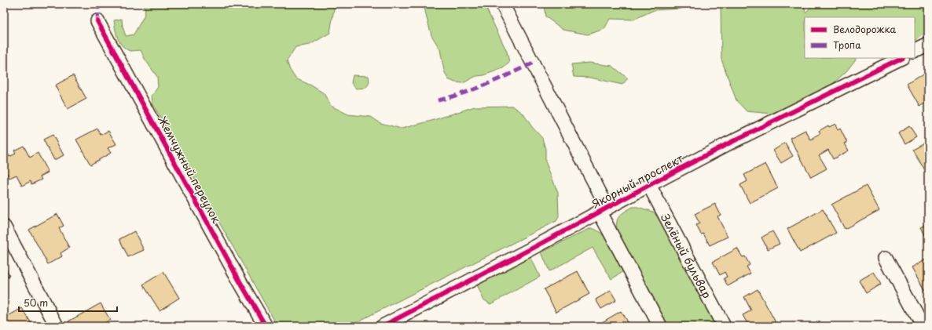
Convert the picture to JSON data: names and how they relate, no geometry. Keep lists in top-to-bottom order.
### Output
{
  "streets": {
    "street": ["Жемчужный переулок", "Якорный проспект", "Зелёный бульвар"]
  },
  "crossings": [
    ["Якорный проспект", "Зелёный бульвар"]
  ],
  "legend": ["Велодорожка", "Тропа"],
  "scale_bar": "50 m"
}
